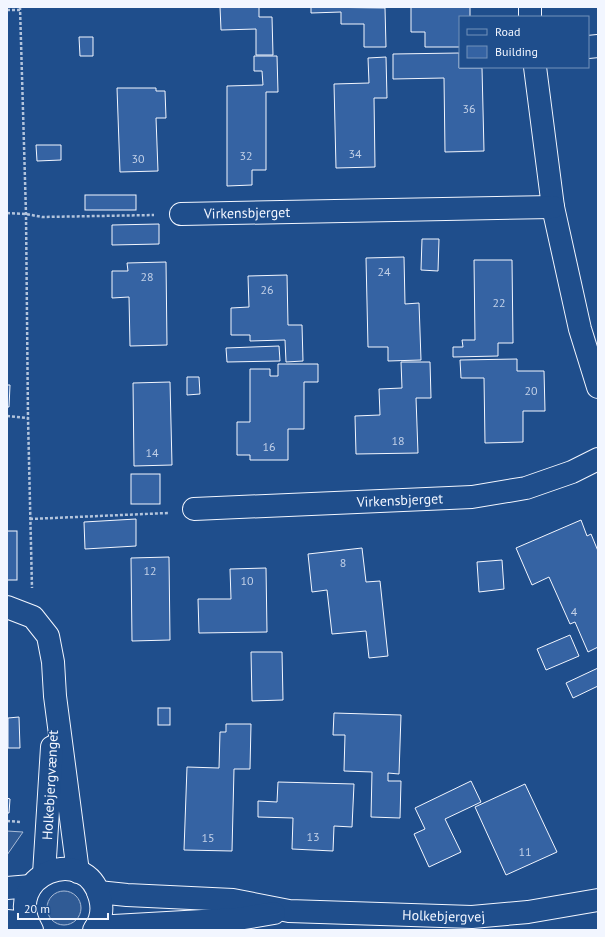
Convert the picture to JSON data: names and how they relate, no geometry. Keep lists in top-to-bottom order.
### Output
{
  "streets": {
    "street": ["Virkensbjerget", "Holkebjergvænget", "Holkebjergvej"]
  },
  "house_numbers": [
    "36",
    "34",
    "32",
    "30",
    "24",
    "28",
    "26",
    "22",
    "20",
    "18",
    "16",
    "14",
    "8",
    "12",
    "10",
    "4",
    "13",
    "15",
    "11"
  ],
  "legend": ["Road", "Building"],
  "scale_bar": "20 m"
}
